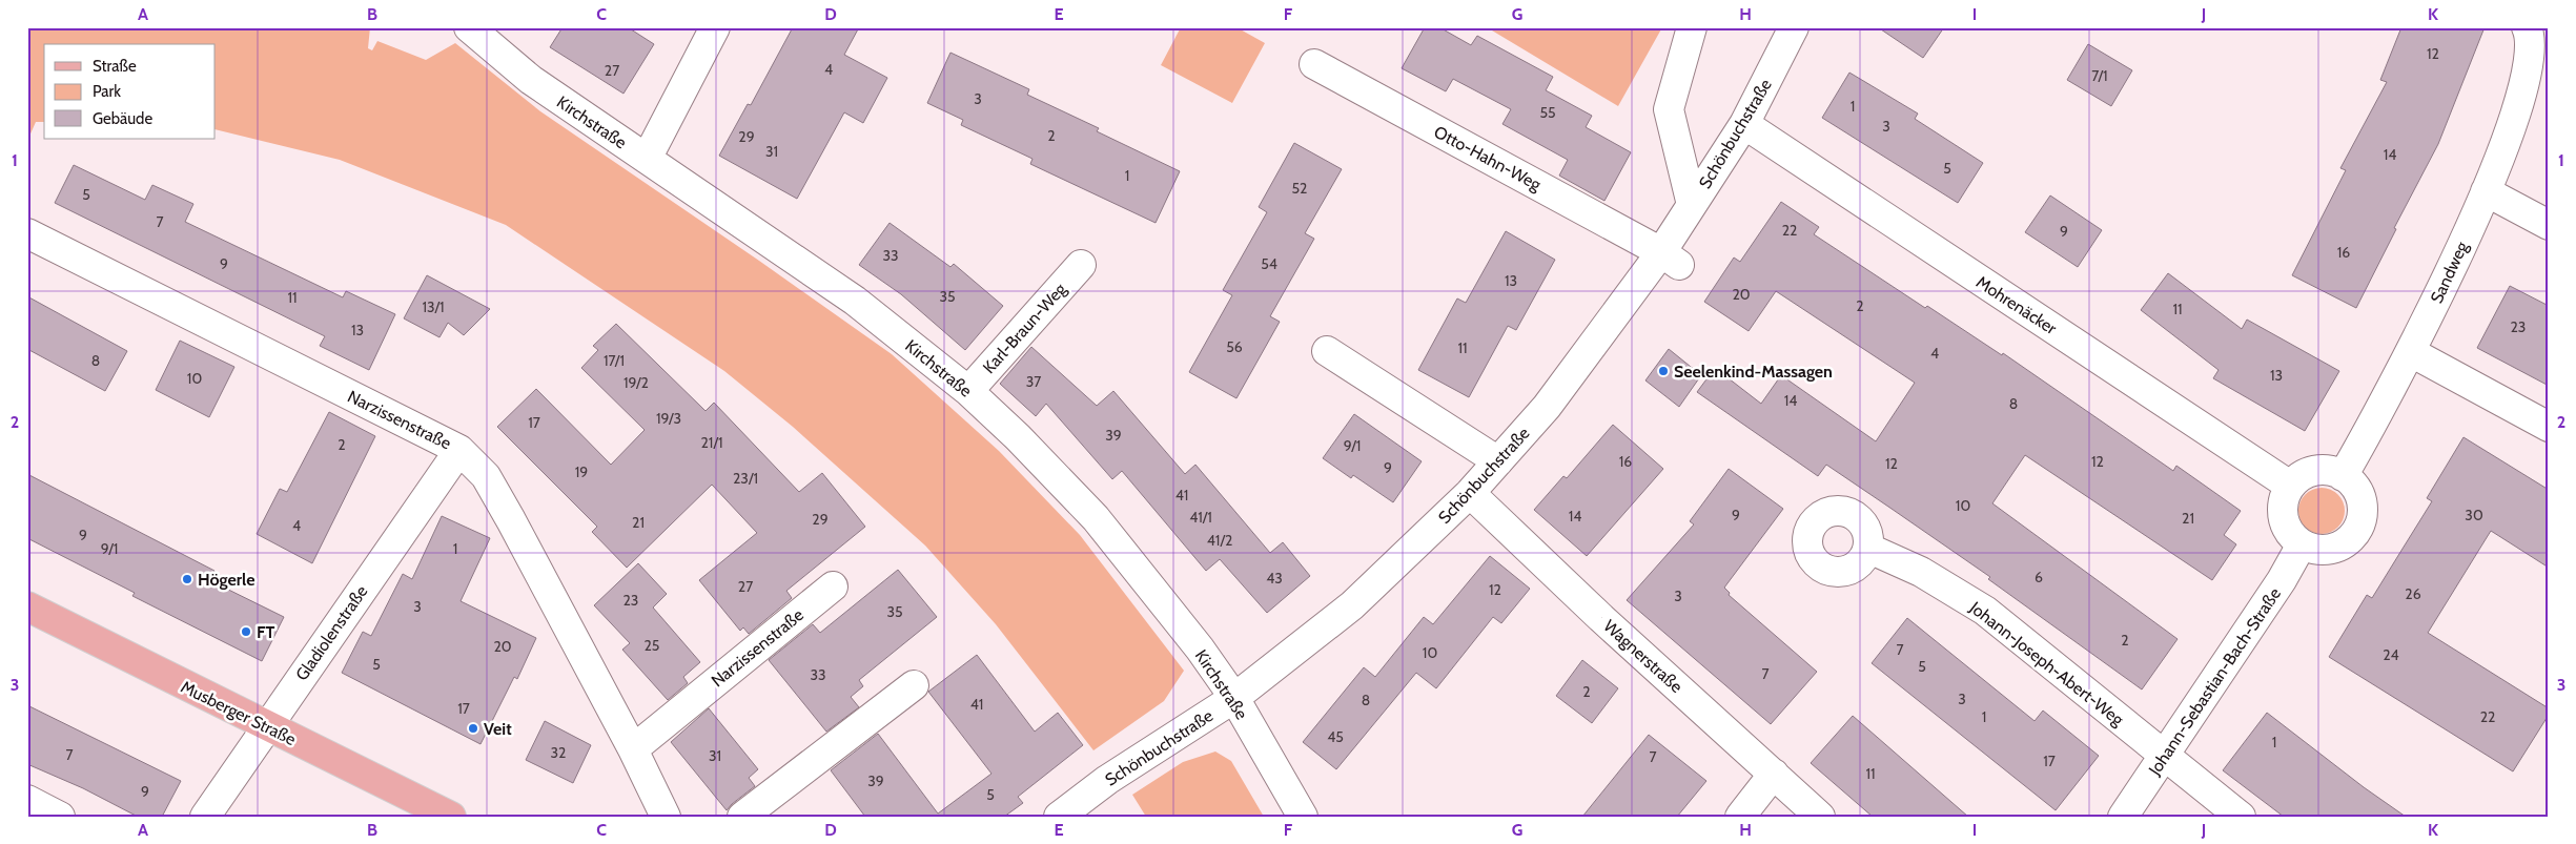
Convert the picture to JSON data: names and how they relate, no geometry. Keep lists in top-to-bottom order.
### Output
{
  "streets": {
    "main road": ["Musberger Straße"],
    "street": [
      "Kirchstraße",
      "Schönbuchstraße",
      "Otto-Hahn-Weg",
      "Sandweg",
      "Mohrenäcker",
      "Karl-Braun-Weg",
      "Narzissenstraße",
      "Gladiolenstraße",
      "Wagnerstraße",
      "Johann-Joseph-Abert-Weg",
      "Johann-Sebastian-Bach-Straße"
    ]
  },
  "crossings": [
    ["Kirchstraße", "Schönbuchstraße"],
    ["Kirchstraße", "Karl-Braun-Weg"],
    ["Schönbuchstraße", "Otto-Hahn-Weg"],
    ["Schönbuchstraße", "Mohrenäcker"],
    ["Schönbuchstraße", "Wagnerstraße"],
    ["Sandweg", "Mohrenäcker"],
    ["Sandweg", "Johann-Sebastian-Bach-Straße"],
    ["Mohrenäcker", "Johann-Sebastian-Bach-Straße"],
    ["Narzissenstraße", "Gladiolenstraße"],
    ["Gladiolenstraße", "Musberger Straße"],
    ["Johann-Joseph-Abert-Weg", "Johann-Sebastian-Bach-Straße"]
  ],
  "places": [
    "Seelenkind-Massagen",
    "Högerle",
    "FT",
    "Veit"
  ],
  "house_numbers": [
    "12",
    "4",
    "27",
    "7/1",
    "3",
    "1",
    "55",
    "3",
    "2",
    "29",
    "31",
    "14",
    "5",
    "1",
    "52",
    "5",
    "7",
    "22",
    "9",
    "16",
    "33",
    "9",
    "54",
    "13",
    "20",
    "35",
    "11",
    "2",
    "13/1",
    "11",
    "23",
    "13",
    "56",
    "11",
    "4",
    "8",
    "17/1",
    "13",
    "10",
    "37",
    "19/2",
    "14",
    "8",
    "19/3",
    "17",
    "39",
    "21/1",
    "2",
    "9/1",
    "16",
    "12",
    "12",
    "9",
    "19",
    "23/1",
    "41",
    "10",
    "9",
    "30",
    "14",
    "41/1",
    "21",
    "29",
    "21",
    "4",
    "9",
    "41/2",
    "9/1",
    "1",
    "6",
    "43",
    "27",
    "12",
    "26",
    "3",
    "23",
    "3",
    "35",
    "2",
    "25",
    "20",
    "7",
    "10",
    "24",
    "5",
    "5",
    "7",
    "33",
    "2",
    "3",
    "8",
    "41",
    "17",
    "1",
    "22",
    "45",
    "1",
    "32",
    "7",
    "31",
    "7",
    "17",
    "11",
    "39",
    "9",
    "5"
  ],
  "legend": ["Straße", "Park", "Gebäude"],
  "grid": {
    "columns": [
      "A",
      "B",
      "C",
      "D",
      "E",
      "F",
      "G",
      "H",
      "I",
      "J",
      "K"
    ],
    "rows": ["1", "2", "3"]
  }
}
